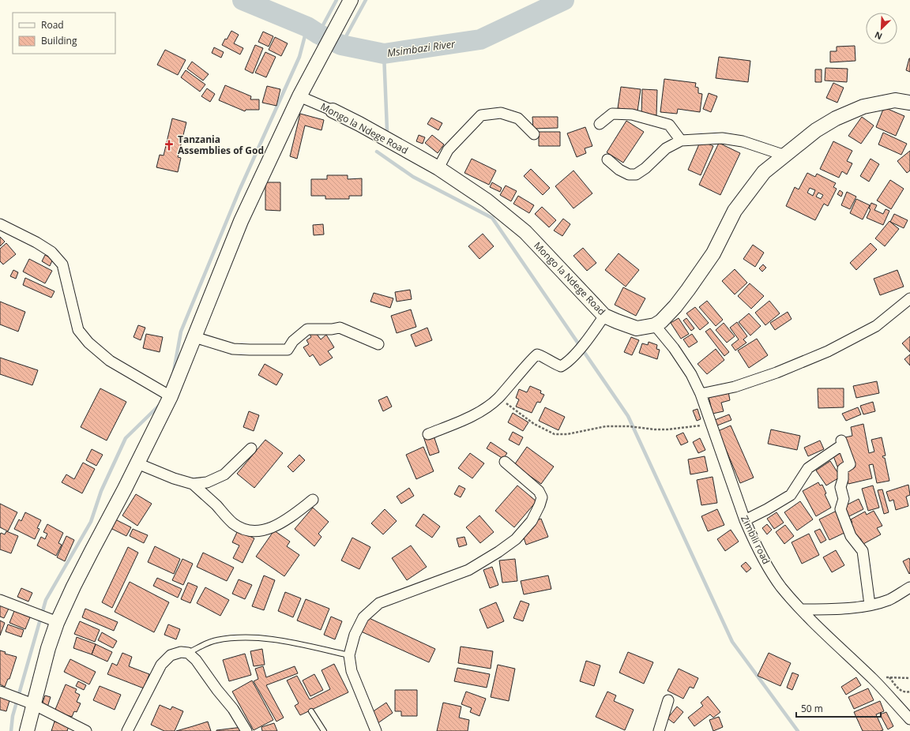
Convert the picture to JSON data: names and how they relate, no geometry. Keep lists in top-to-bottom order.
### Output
{
  "streets": {
    "main road": ["Mongo la Ndege Road"],
    "street": ["Zimbili road"]
  },
  "crossings": [
    ["Mongo la Ndege Road", "Zimbili road"]
  ],
  "water": ["Msimbazi River"],
  "places": {
    "church": ["Tanzania Assemblies of God"]
  },
  "legend": ["Road", "Building"],
  "scale_bar": "50 m",
  "north": "bottom left"
}
